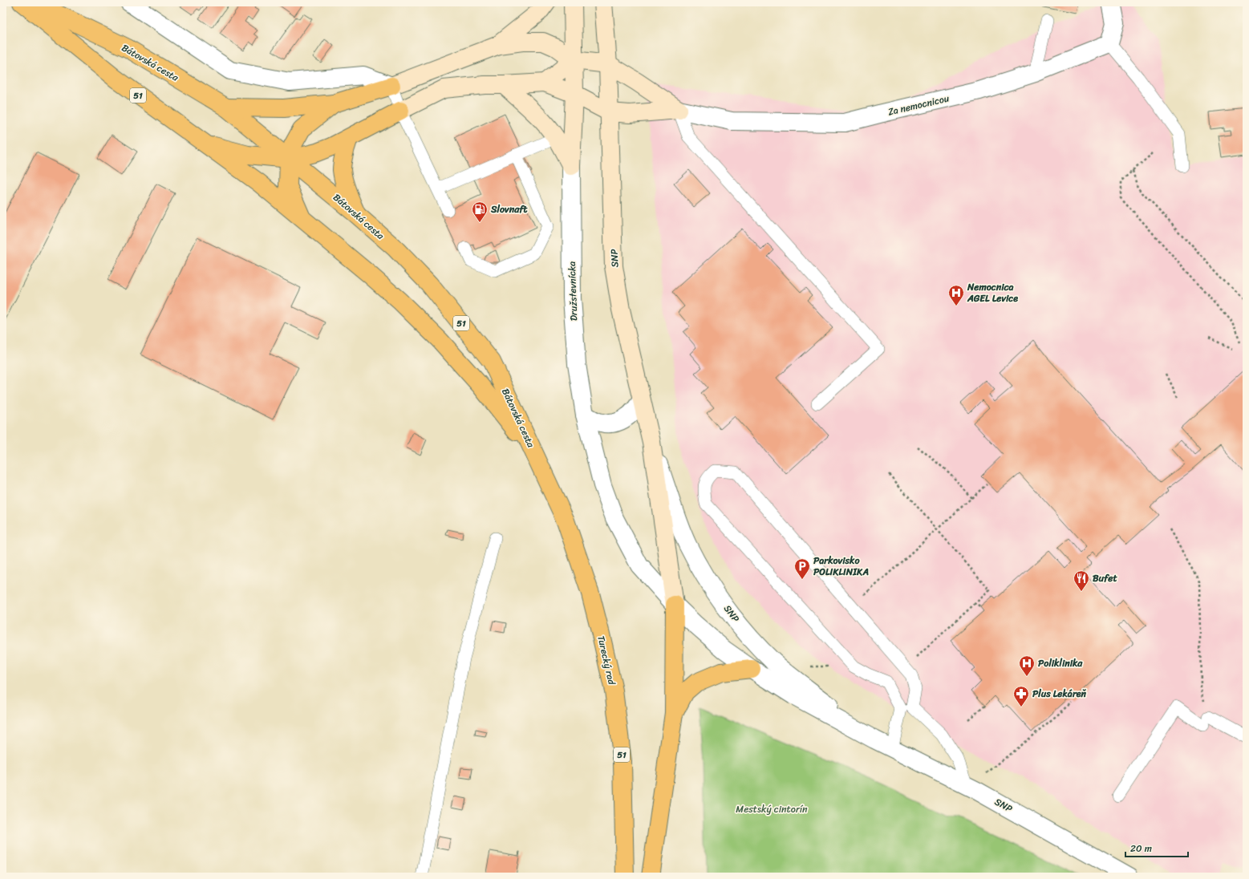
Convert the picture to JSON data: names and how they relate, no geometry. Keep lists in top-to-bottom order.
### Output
{
  "streets": {
    "main road": [
      "Bátovská cesta",
      "51",
      "SNP",
      "Turecký rad"
    ],
    "street": ["Za nemocnicou", "Družstevnícka"]
  },
  "crossings": [
    ["Bátovská cesta", "Turecký rad"],
    ["SNP", "Družstevnícka"]
  ],
  "parks": ["Mestský cintorín"],
  "places": {
    "fuel station": ["Slovnaft"],
    "hospital": ["Nemocnica AGEL Levice", "Poliklinika"],
    "parking": ["Parkovisko POLIKLINIKA"],
    "restaurant": ["Bufet"],
    "pharmacy": ["Plus Lekáreň"]
  },
  "scale_bar": "20 m"
}
